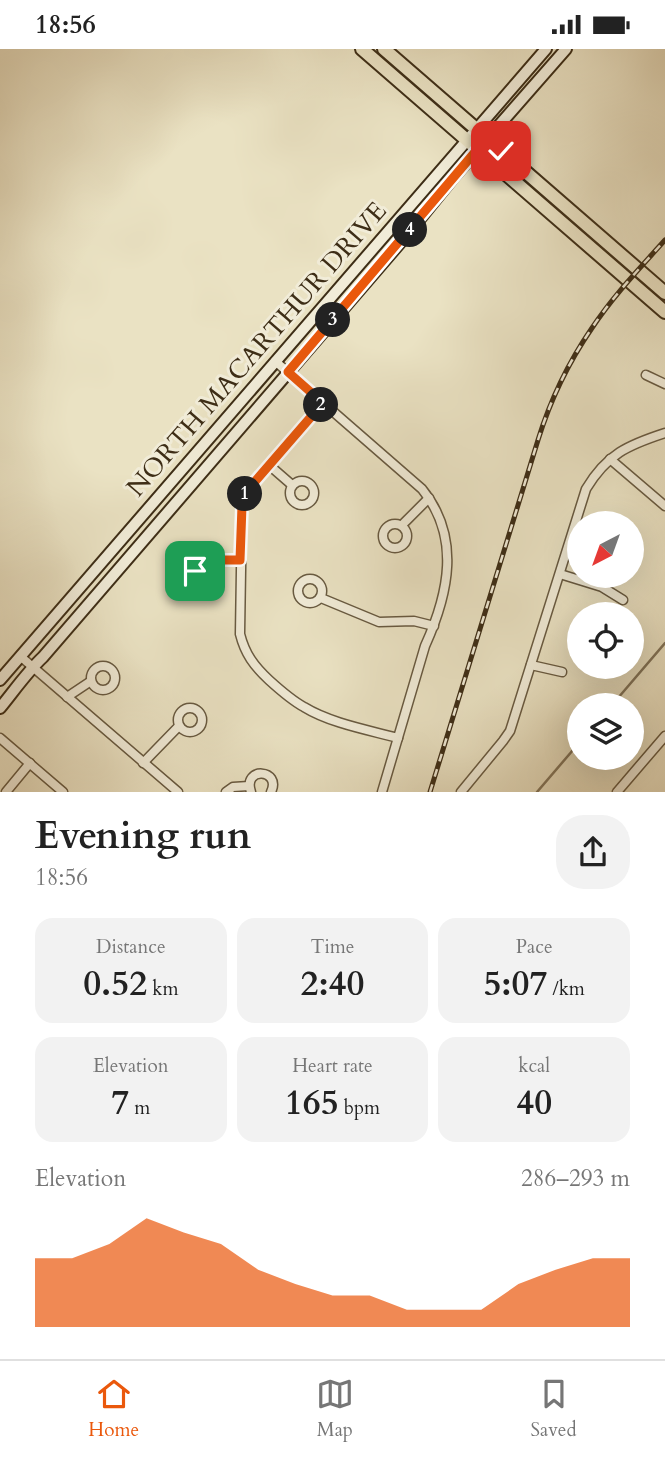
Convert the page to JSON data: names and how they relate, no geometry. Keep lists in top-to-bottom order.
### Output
{
  "streets": {
    "main road": ["NORTH MACARTHUR DRIVE"]
  },
  "north": "bottom left",
  "page": {
    "status": "18:56",
    "pins": [
      "4",
      "3",
      "2",
      "1"
    ],
    "heading": ["Evening run", "18:56"],
    "stats": [
      ["Distance", "0.52 km"],
      ["Time", "2:40"],
      ["Pace", "5:07 /km"],
      ["Elevation", "7 m"],
      ["Heart rate", "165 bpm"],
      ["kcal", "40"]
    ],
    "chart": ["Elevation", "286–293 m"],
    "tabs": ["Home", "Map", "Saved"]
  }
}
